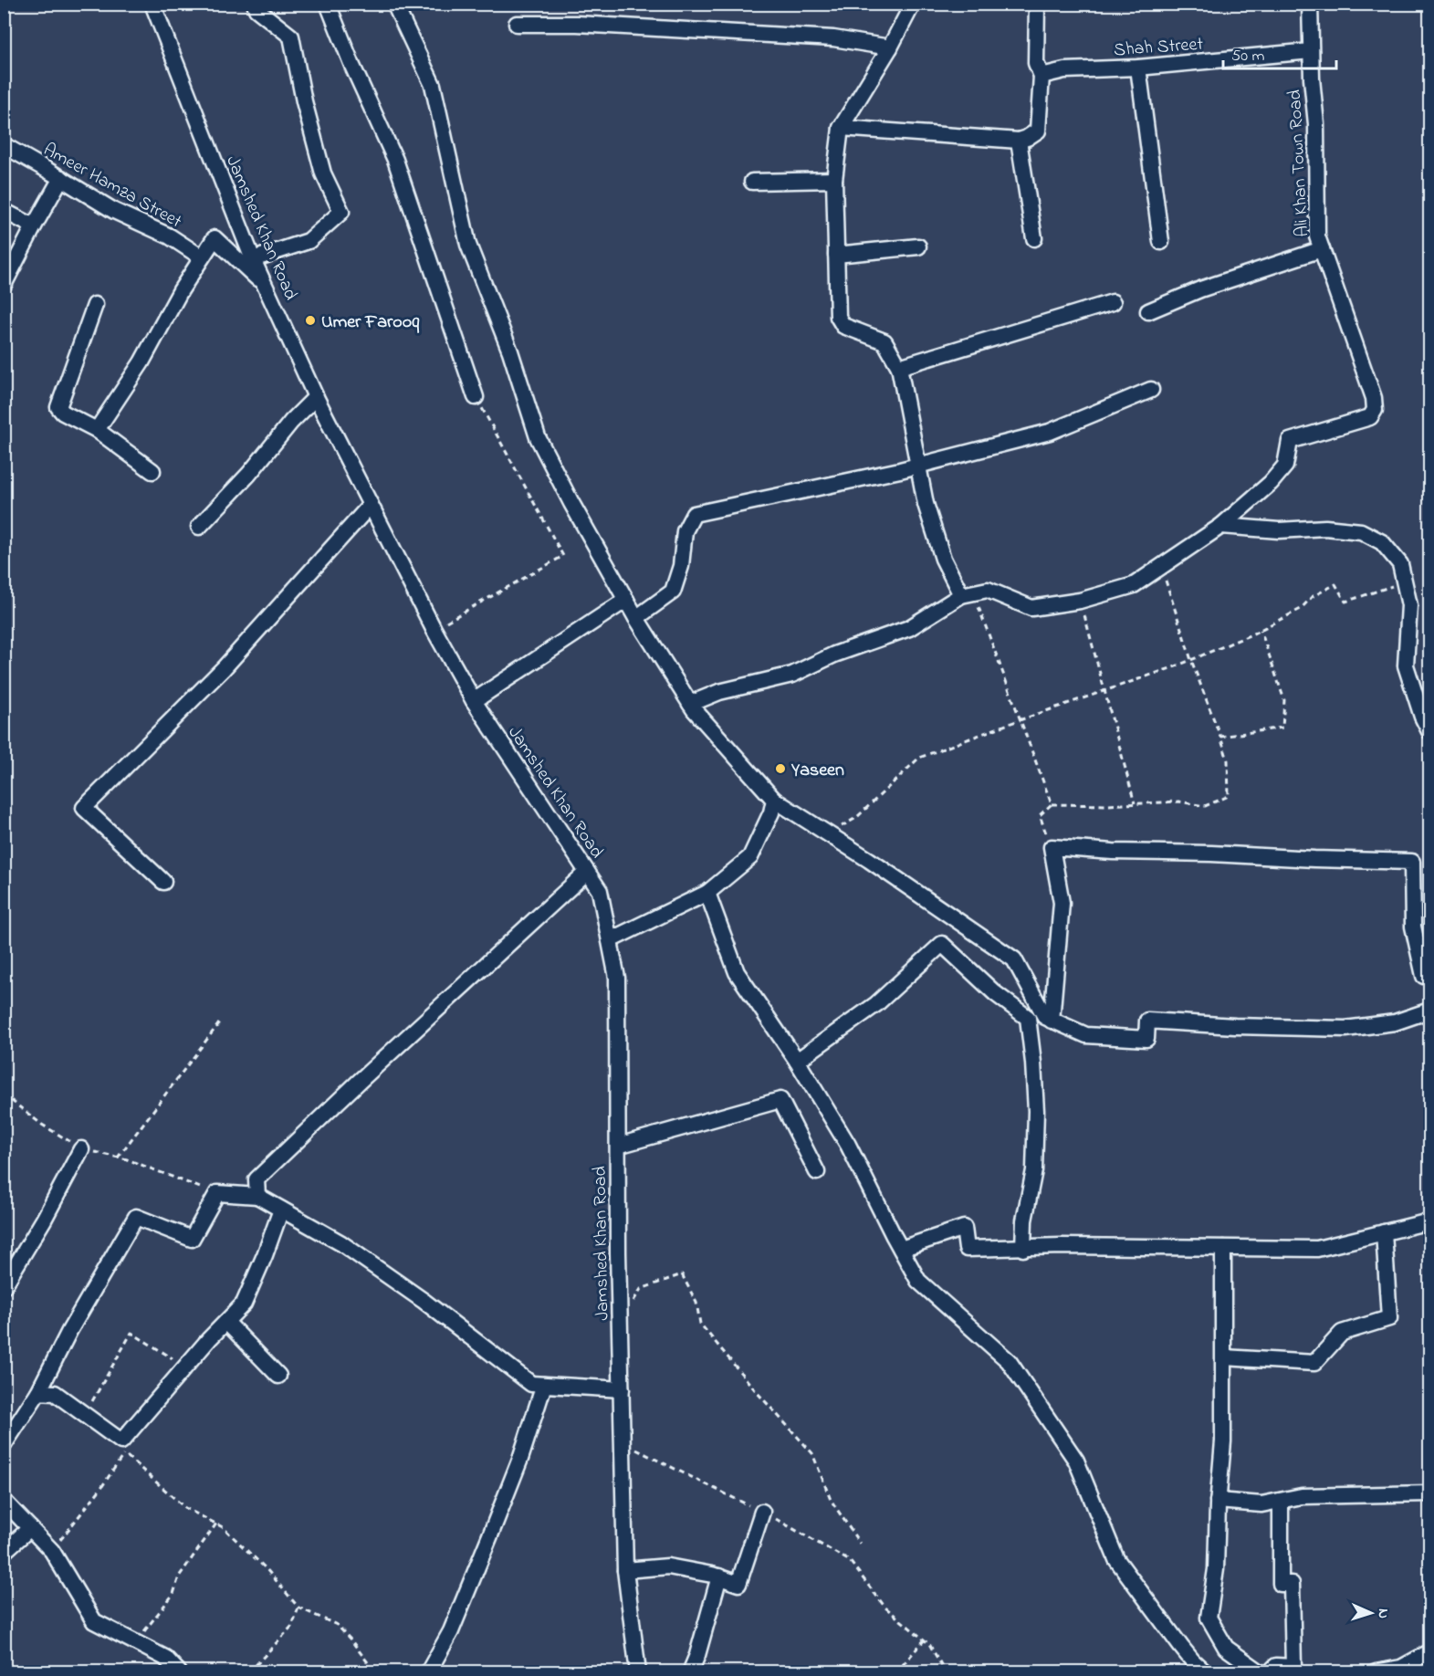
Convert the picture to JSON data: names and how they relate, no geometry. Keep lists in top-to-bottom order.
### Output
{
  "streets": {
    "street": [
      "Shah Street",
      "Ali Khan Town Road",
      "Ameer Hamza Street",
      "Jamshed Khan Road"
    ]
  },
  "crossings": [
    ["Shah Street", "Ali Khan Town Road"]
  ],
  "places": ["Umer Farooq", "Yaseen"],
  "scale_bar": "50 m",
  "north": "right"
}
